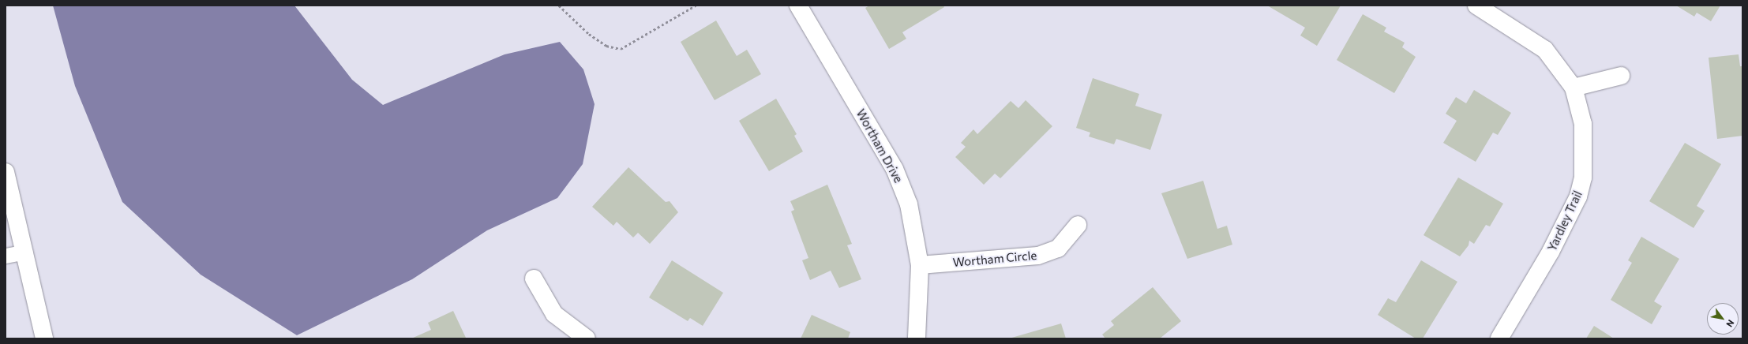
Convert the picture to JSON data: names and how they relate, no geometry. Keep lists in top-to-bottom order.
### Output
{
  "streets": {
    "street": ["Wortham Drive", "Yardley Trail", "Wortham Circle"]
  },
  "crossings": [
    ["Wortham Drive", "Wortham Circle"]
  ],
  "north": "bottom right"
}
